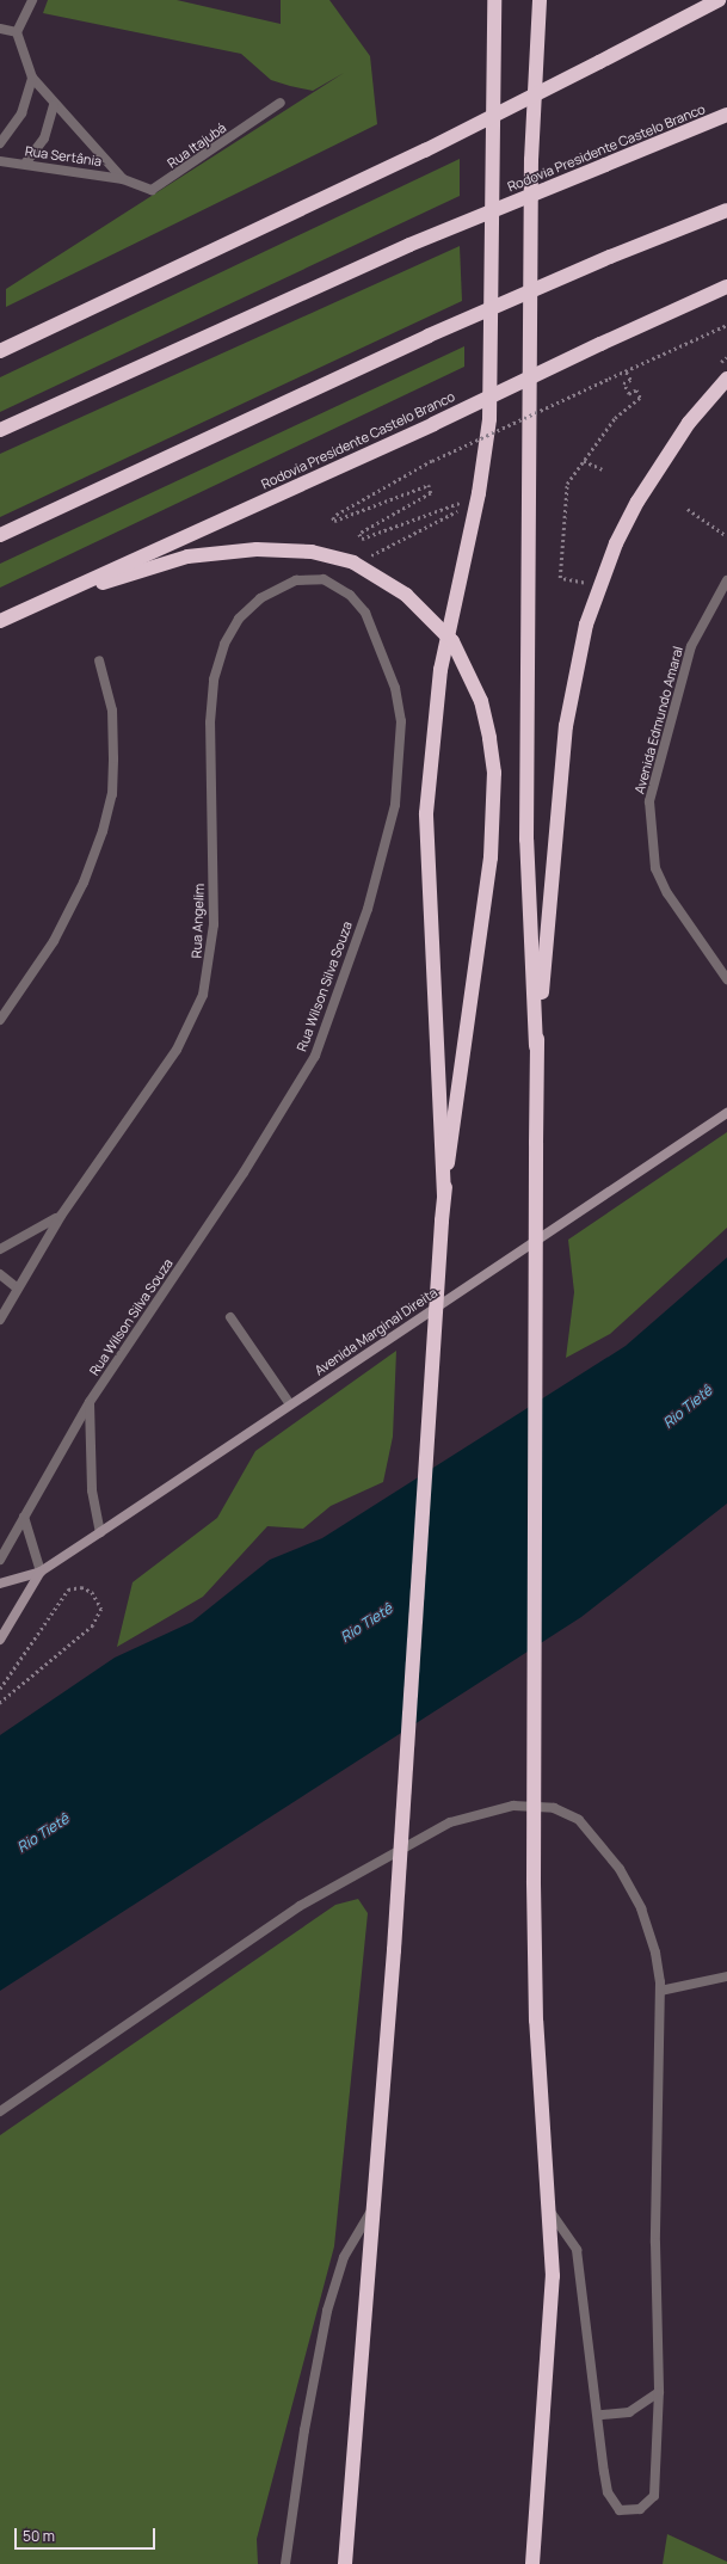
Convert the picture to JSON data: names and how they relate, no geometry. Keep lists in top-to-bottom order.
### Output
{
  "streets": {
    "highway": ["Rodovia Presidente Castelo Branco"],
    "main road": ["Avenida Marginal Direita"],
    "street": [
      "Rua Itajubá",
      "Rua Sertânia",
      "Avenida Edmundo Amaral",
      "Rua Angelim",
      "Rua Wilson Silva Souza"
    ]
  },
  "crossings": [
    ["Rua Itajubá", "Rua Sertânia"],
    ["Rua Angelim", "Rua Wilson Silva Souza"]
  ],
  "water": ["Rio Tietê"],
  "scale_bar": "50 m"
}
